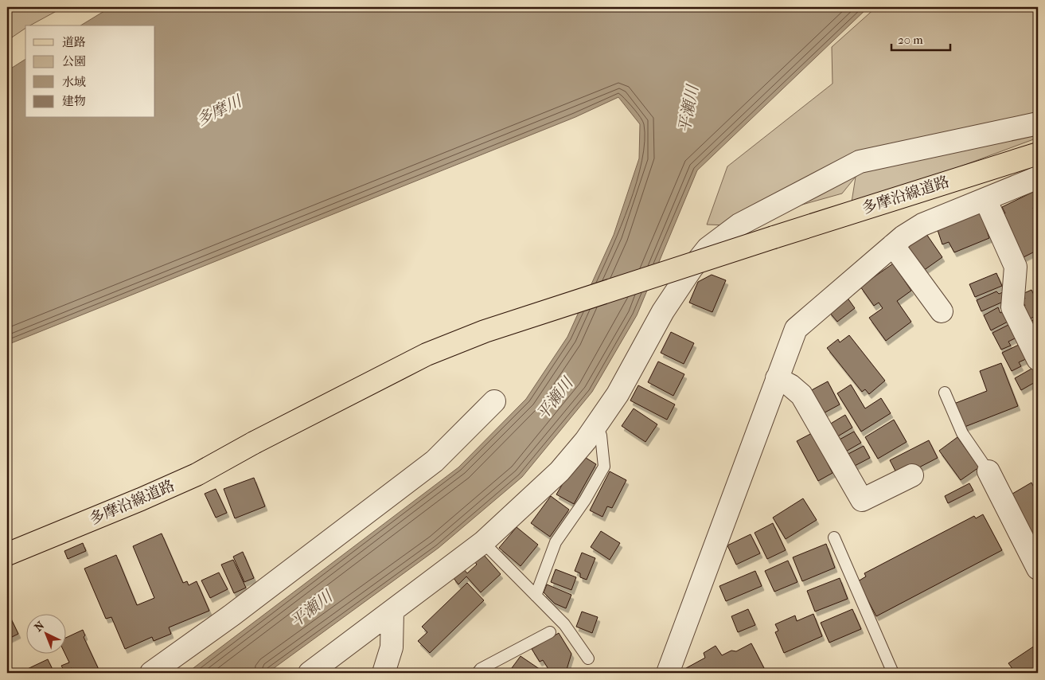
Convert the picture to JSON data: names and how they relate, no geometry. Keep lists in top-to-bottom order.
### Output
{
  "streets": {
    "main road": ["多摩沿線道路"]
  },
  "water": ["平瀬川", "多摩川"],
  "legend": [
    "道路",
    "公園",
    "水域",
    "建物"
  ],
  "scale_bar": "20 m",
  "north": "top left"
}
